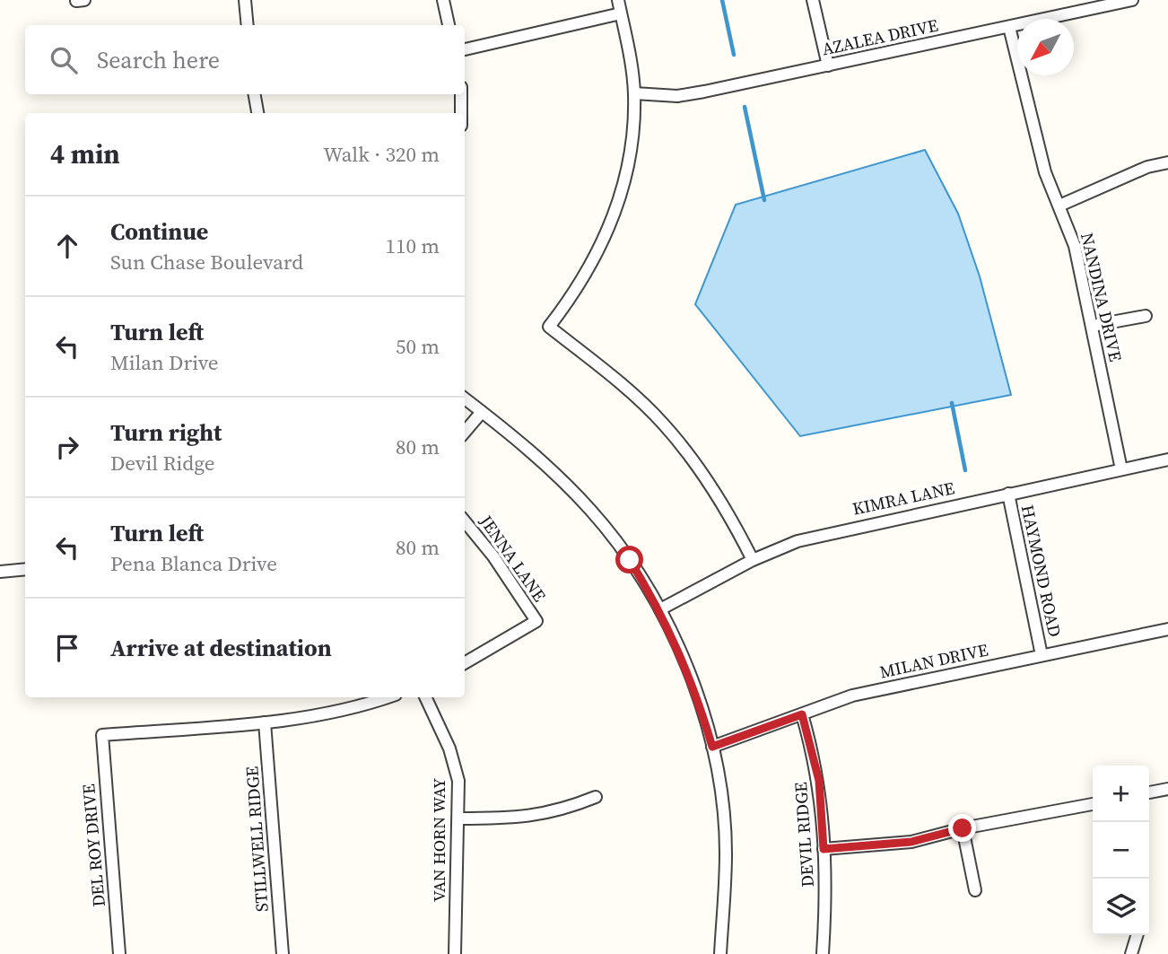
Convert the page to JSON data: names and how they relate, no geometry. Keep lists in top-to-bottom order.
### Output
{
  "streets": {
    "street": [
      "AZALEA DRIVE",
      "NANDINA DRIVE",
      "KIMRA LANE",
      "JENNA LANE",
      "HAYMOND ROAD",
      "MILAN DRIVE",
      "DEVIL RIDGE",
      "STILLWELL RIDGE",
      "VAN HORN WAY",
      "DEL ROY DRIVE"
    ]
  },
  "crossings": [
    ["AZALEA DRIVE", "NANDINA DRIVE"],
    ["NANDINA DRIVE", "KIMRA LANE"],
    ["KIMRA LANE", "HAYMOND ROAD"],
    ["HAYMOND ROAD", "MILAN DRIVE"],
    ["MILAN DRIVE", "DEVIL RIDGE"],
    ["STILLWELL RIDGE", "DEL ROY DRIVE"]
  ],
  "north": "bottom left",
  "page": {
    "search": "Search here",
    "heading": ["4 min", "Walk · 320 m"],
    "list": [
      ["Continue", "Sun Chase Boulevard", "110 m"],
      ["Turn left", "Milan Drive", "50 m"],
      ["Turn right", "Devil Ridge", "80 m"],
      ["Turn left", "Pena Blanca Drive", "80 m"],
      "Arrive at destination"
    ],
    "map_buttons": ["+", "−"]
  }
}
